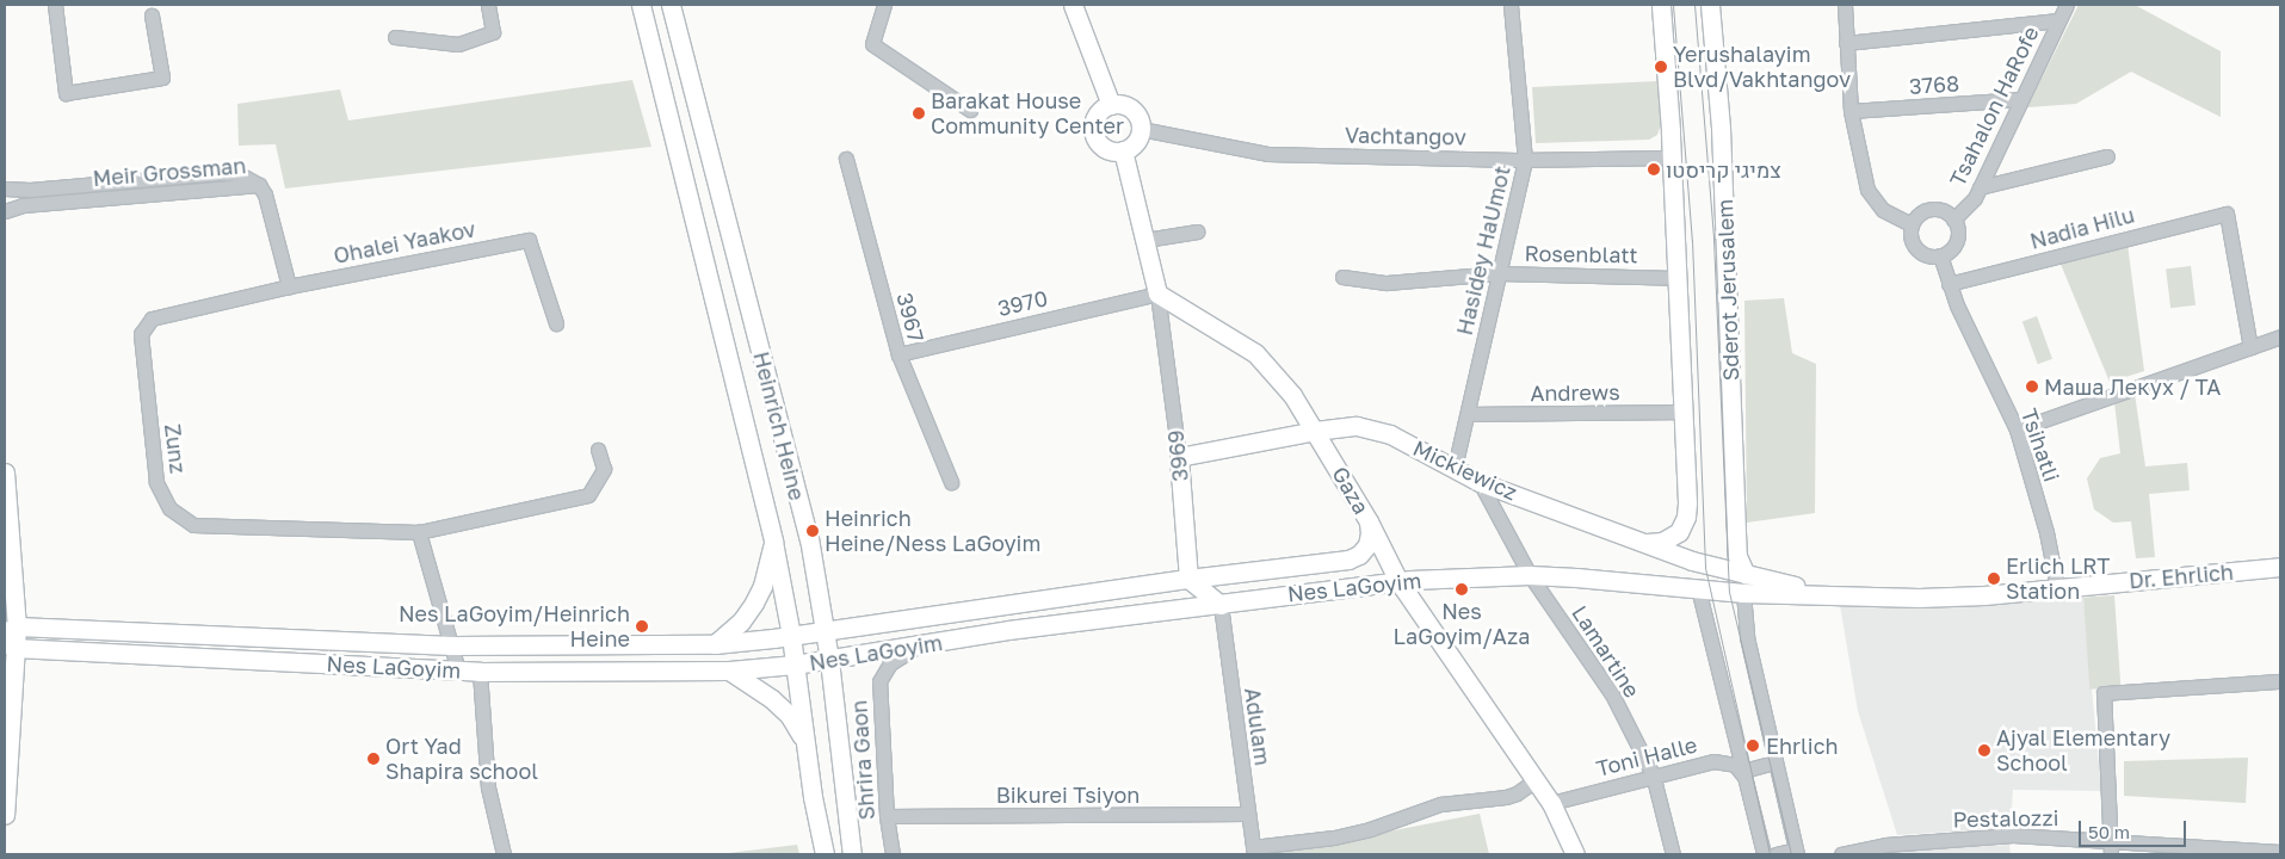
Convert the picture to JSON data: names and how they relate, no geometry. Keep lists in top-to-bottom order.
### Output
{
  "streets": {
    "street": [
      "3768",
      "Tsahalon HaRofe",
      "Vachtangov",
      "Meir Grossman",
      "Nadia Hilu",
      "Ohalei Yaakov",
      "Hasidey HaUmot",
      "Rosenblatt",
      "Sderot Jerusalem",
      "3970",
      "3967",
      "Andrews",
      "Heinrich Heine",
      "Tsihatli",
      "Zunz",
      "3969",
      "Mickiewicz",
      "Gaza",
      "Dr. Ehrlich",
      "Nes LaGoyim",
      "Lamartine",
      "Adulam",
      "Toni Halle",
      "Shrira Gaon",
      "Bikurei Tsiyon",
      "Pestalozzi"
    ]
  },
  "crossings": [
    ["3768", "Tsahalon HaRofe"],
    ["Tsahalon HaRofe", "Tsihatli"],
    ["Vachtangov", "Hasidey HaUmot"],
    ["Nadia Hilu", "Tsihatli"],
    ["Ohalei Yaakov", "Zunz"],
    ["Hasidey HaUmot", "Rosenblatt"],
    ["Hasidey HaUmot", "Andrews"],
    ["Hasidey HaUmot", "Mickiewicz"],
    ["Sderot Jerusalem", "Mickiewicz"],
    ["Sderot Jerusalem", "Dr. Ehrlich"],
    ["Sderot Jerusalem", "Nes LaGoyim"],
    ["3970", "3967"],
    ["3970", "3969"],
    ["3970", "Gaza"],
    ["Heinrich Heine", "Nes LaGoyim"],
    ["Tsihatli", "Dr. Ehrlich"],
    ["3969", "Mickiewicz"],
    ["3969", "Gaza"],
    ["3969", "Nes LaGoyim"],
    ["Mickiewicz", "Gaza"],
    ["Mickiewicz", "Dr. Ehrlich"],
    ["Mickiewicz", "Nes LaGoyim"],
    ["Mickiewicz", "Lamartine"],
    ["Gaza", "Nes LaGoyim"],
    ["Gaza", "Toni Halle"],
    ["Dr. Ehrlich", "Nes LaGoyim"],
    ["Nes LaGoyim", "Lamartine"],
    ["Nes LaGoyim", "Adulam"],
    ["Nes LaGoyim", "Shrira Gaon"],
    ["Lamartine", "Toni Halle"],
    ["Adulam", "Bikurei Tsiyon"],
    ["Shrira Gaon", "Bikurei Tsiyon"]
  ],
  "places": [
    "Yerushalayim Blvd/Vakhtangov",
    "Barakat House Community Center",
    "צמיגי קריסטו",
    "Маша Лекух / ТА",
    "Heinrich Heine/Ness LaGoyim",
    "Erlich LRT Station",
    "Nes LaGoyim/Aza",
    "Nes LaGoyim/Heinrich Heine",
    "Ehrlich",
    "Ajyal Elementary School",
    "Ort Yad Shapira school"
  ],
  "scale_bar": "50 m"
}
